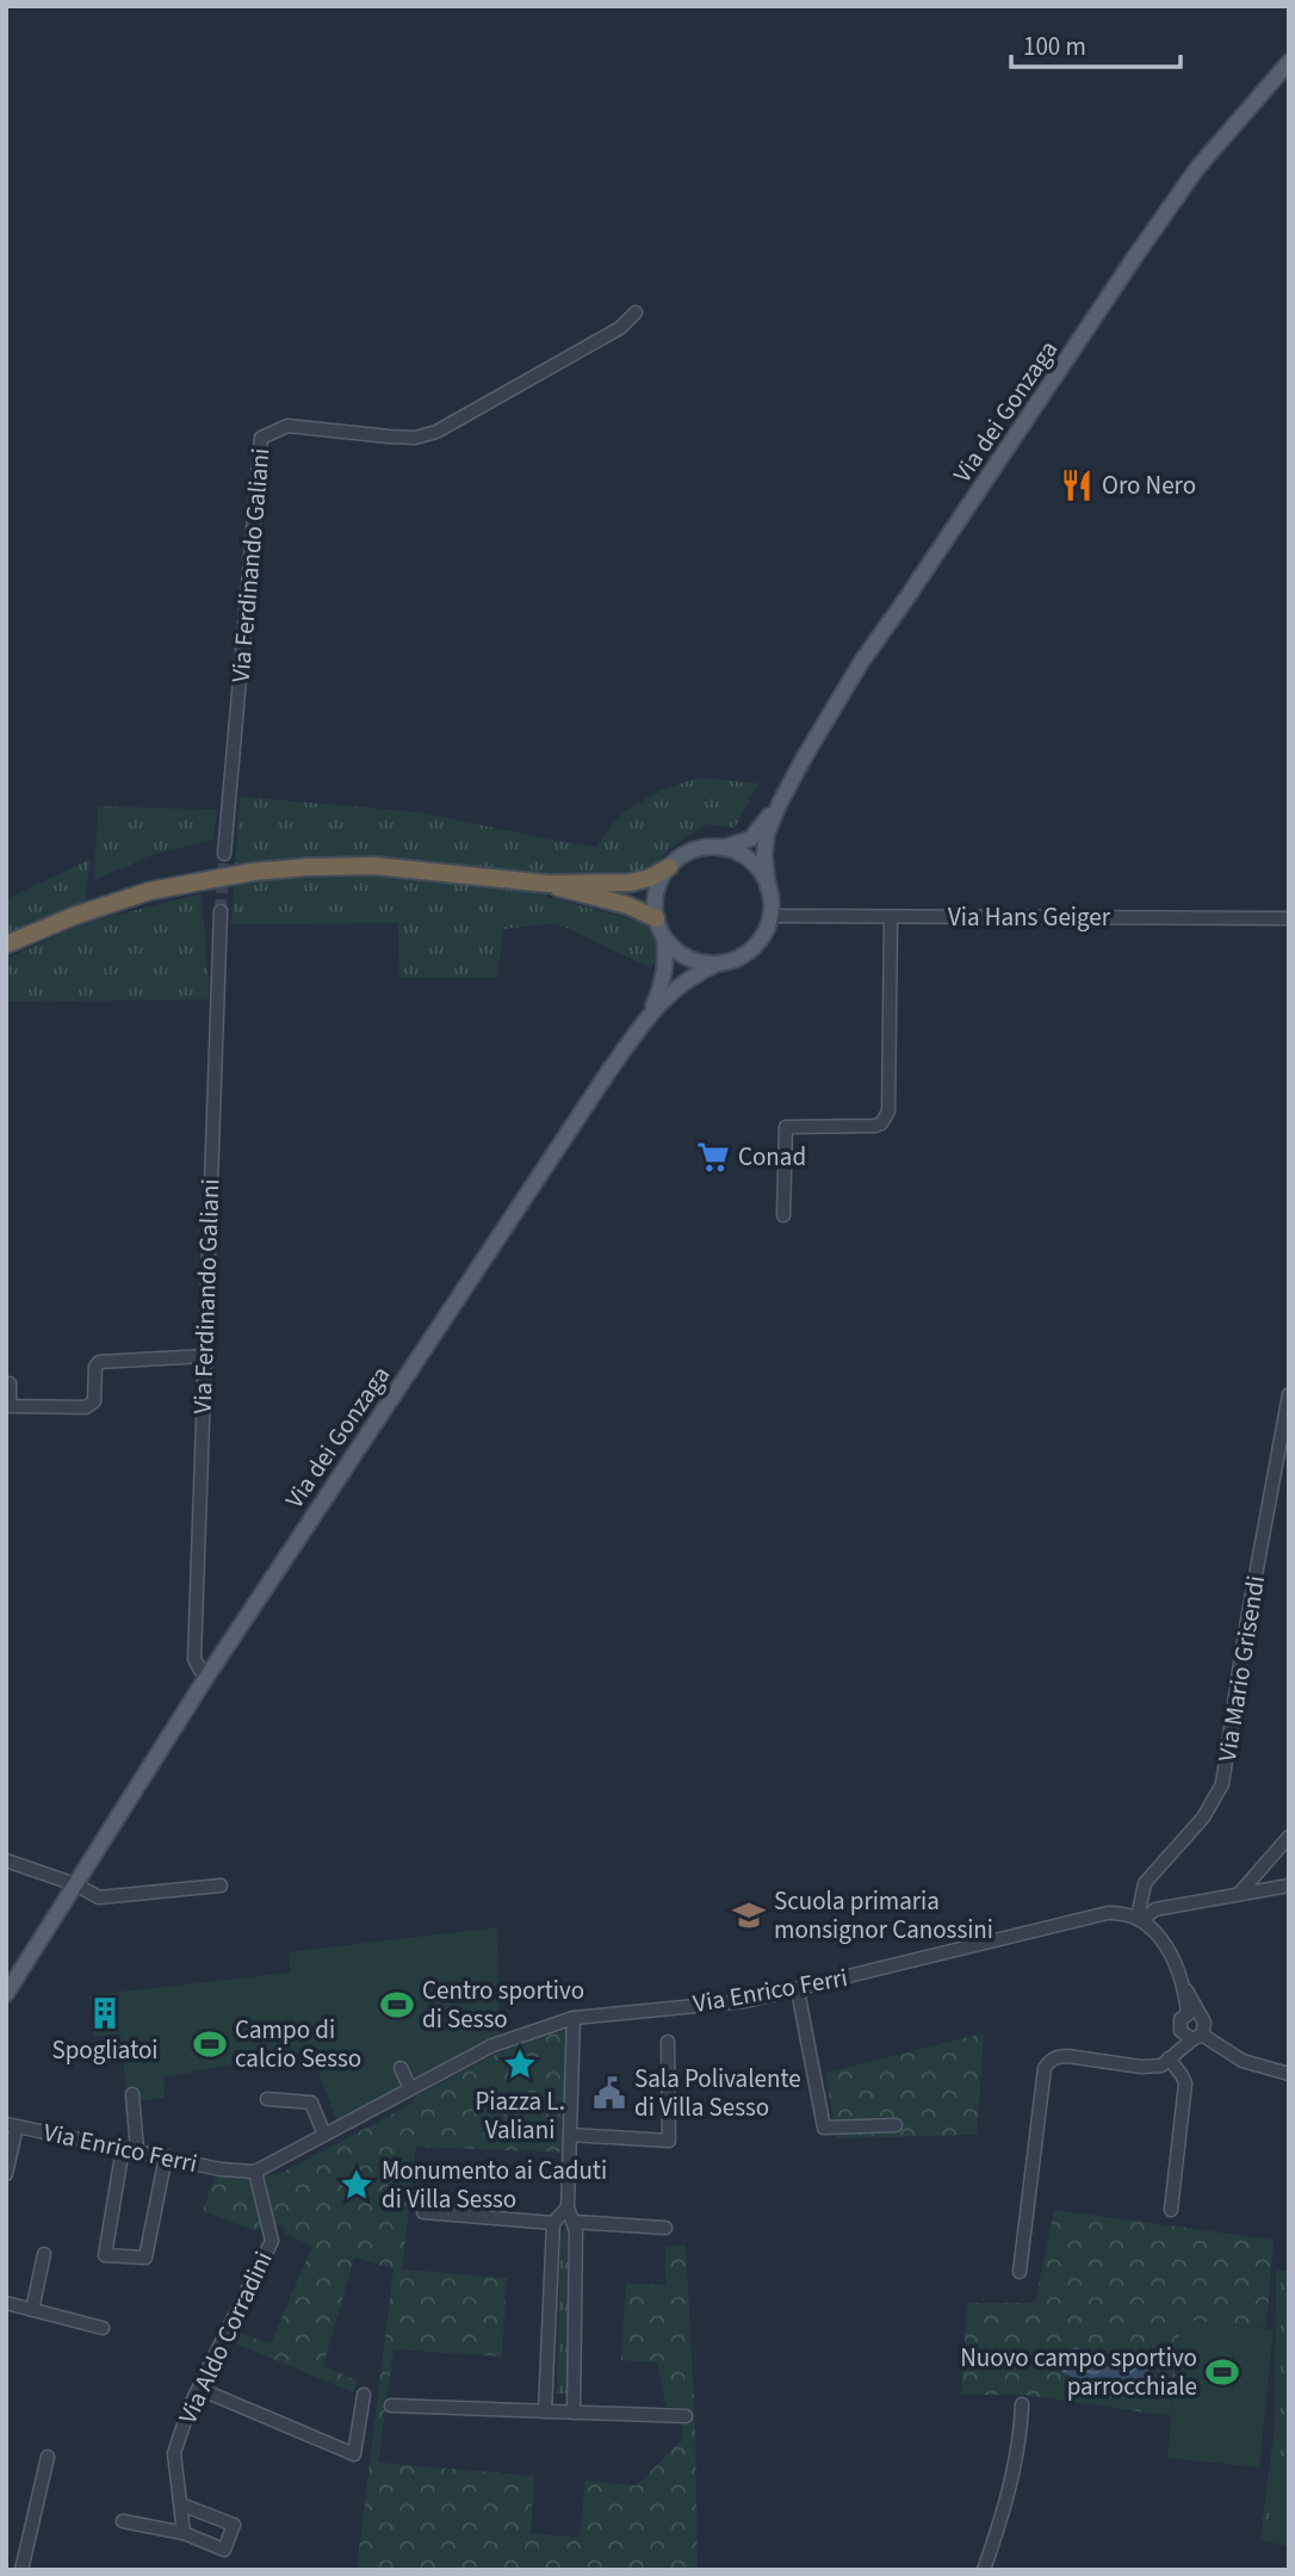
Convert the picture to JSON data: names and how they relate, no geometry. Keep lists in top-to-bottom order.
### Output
{
  "streets": {
    "main road": ["Via dei Gonzaga"],
    "street": [
      "Via Ferdinando Galiani",
      "Via Hans Geiger",
      "Via Mario Grisendi",
      "Via Enrico Ferri",
      "Via Aldo Corradini"
    ]
  },
  "crossings": [
    ["Via dei Gonzaga", "Via Ferdinando Galiani"],
    ["Via dei Gonzaga", "Via Hans Geiger"],
    ["Via Mario Grisendi", "Via Enrico Ferri"],
    ["Via Enrico Ferri", "Via Aldo Corradini"]
  ],
  "places": {
    "restaurant": ["Oro Nero"],
    "supermarket": ["Conad"],
    "school or university": ["Scuola primaria monsignor Canossini"],
    "sports": ["Centro sportivo di Sesso", "Campo di calcio Sesso", "Nuovo campo sportivo parrocchiale"],
    "building": ["Spogliatoi"],
    "place": ["Piazza L. Valiani", "Monumento ai Caduti di Villa Sesso"],
    "public building": ["Sala Polivalente di Villa Sesso"]
  },
  "scale_bar": "100 m"
}
